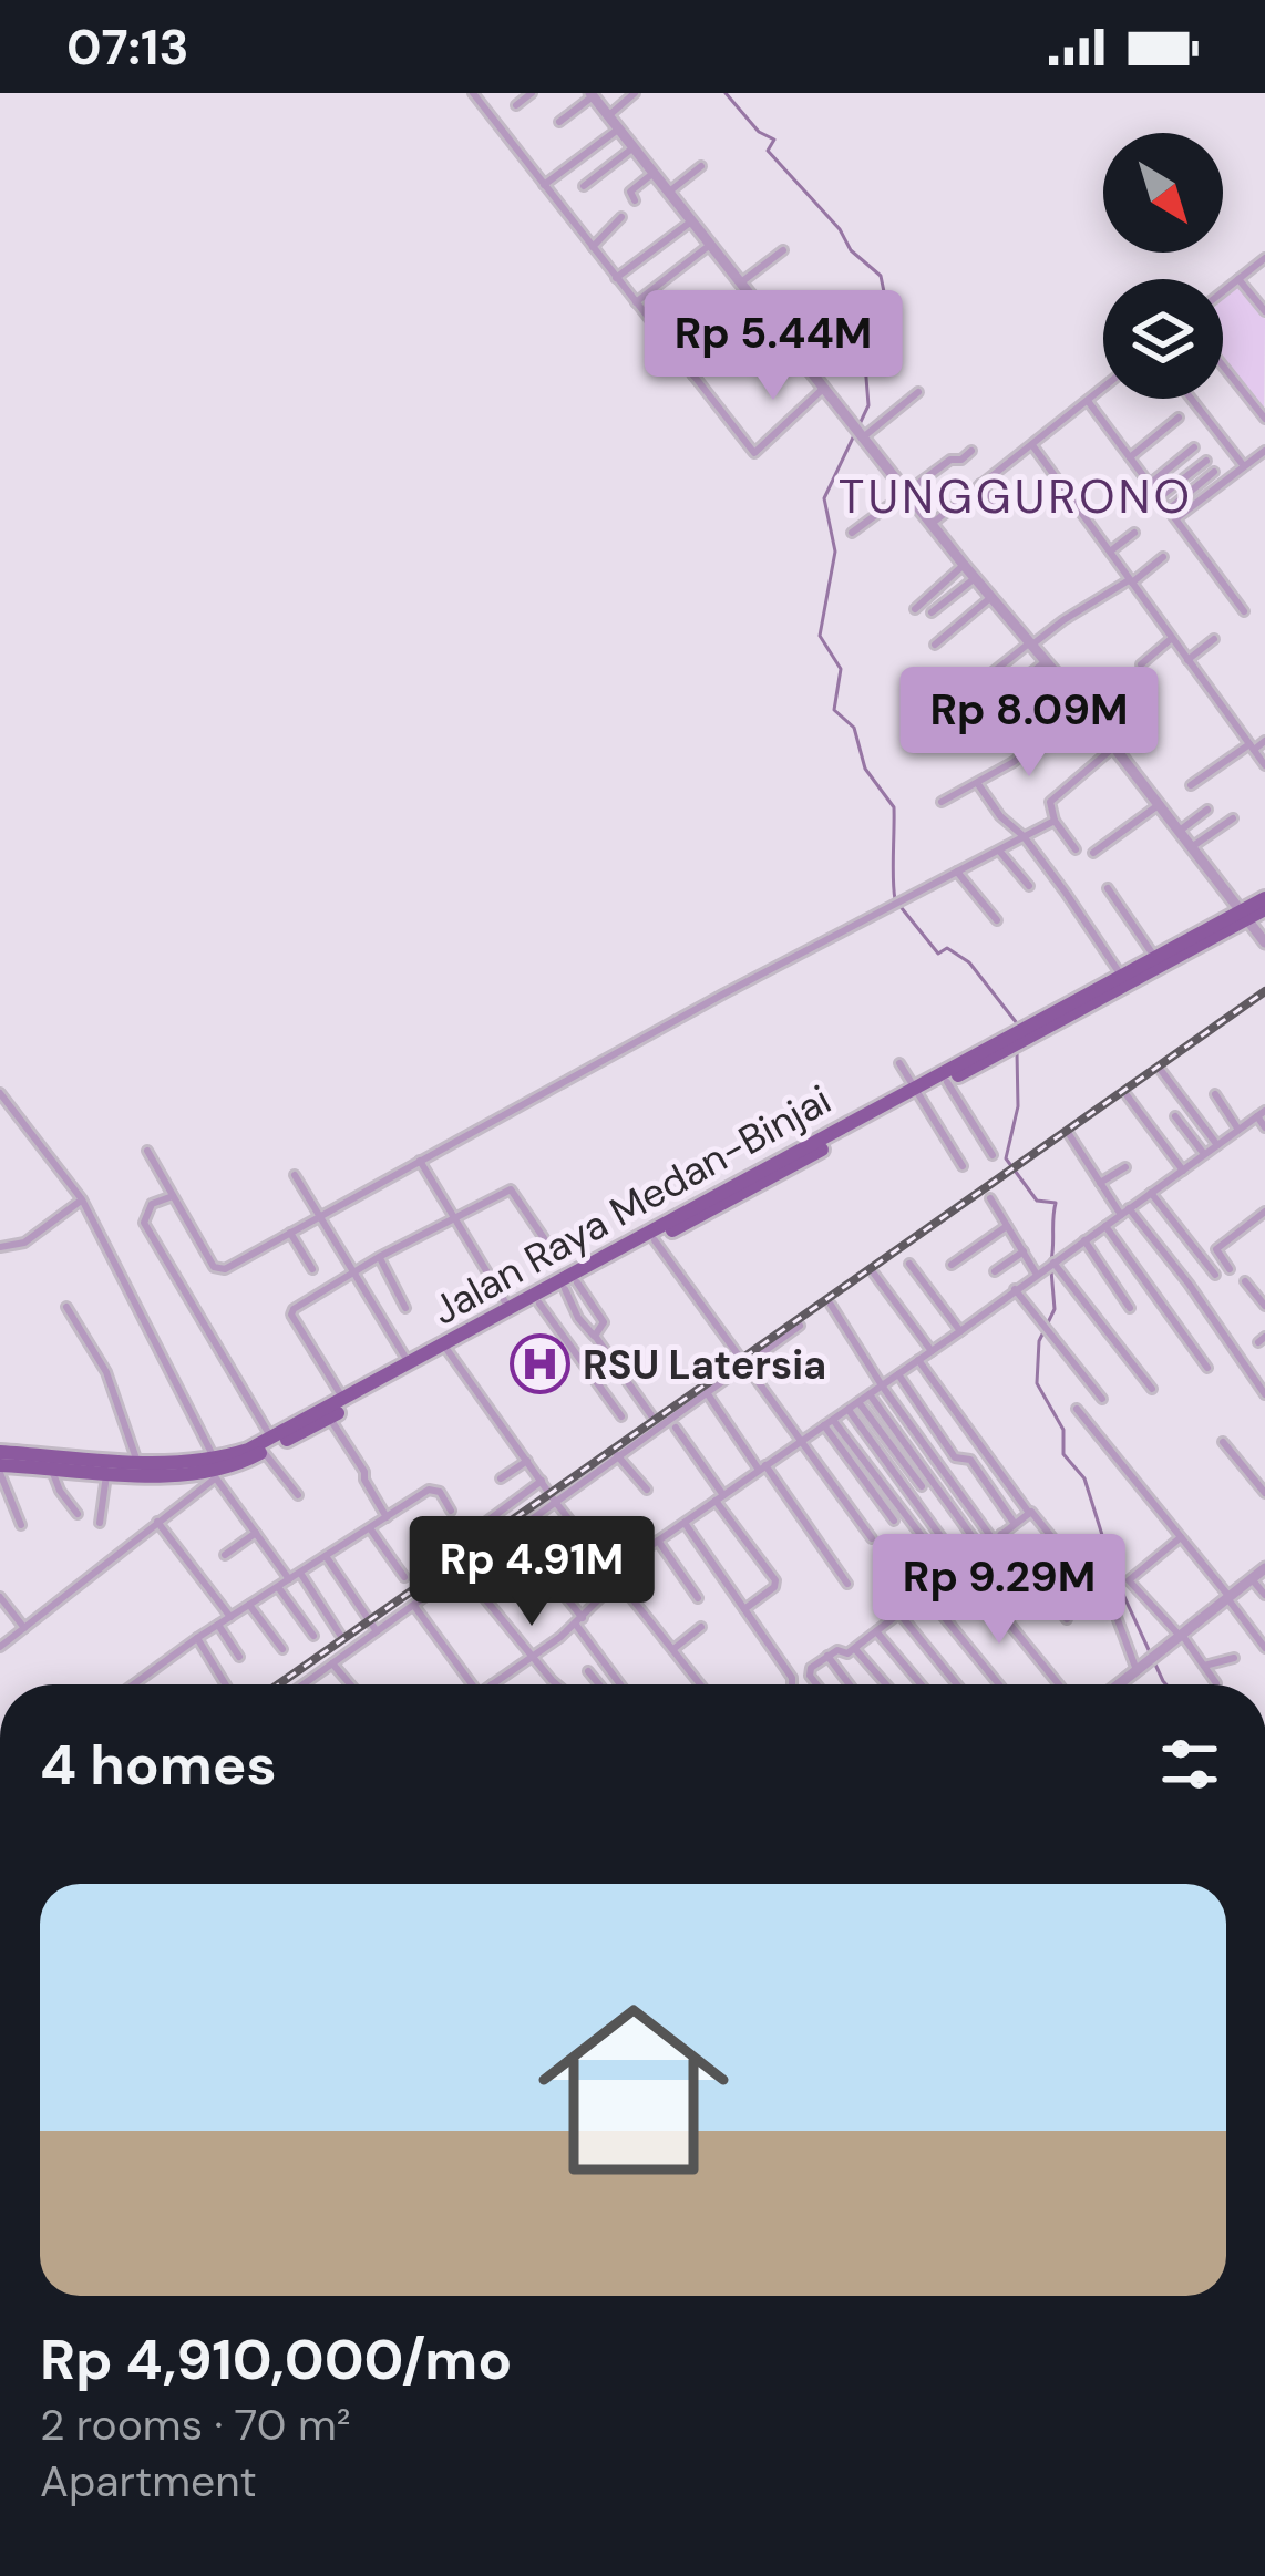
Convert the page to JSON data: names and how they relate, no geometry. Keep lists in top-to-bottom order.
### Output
{
  "streets": {
    "main road": ["Jalan Raya Medan-Binjai"]
  },
  "districts": ["TUNGGURONO"],
  "places": {
    "hospital": ["RSU Latersia"]
  },
  "north": "bottom right",
  "page": {
    "status": "07:13",
    "price": [
      "Rp 5.44M",
      "Rp 8.09M",
      "Rp 4.91M",
      "Rp 9.29M"
    ],
    "heading": "4 homes",
    "list": [
      {
        "name": "Rp 4,910,000/mo",
        "note": "2 rooms · 70 m² · Apartment"
      }
    ]
  }
}
